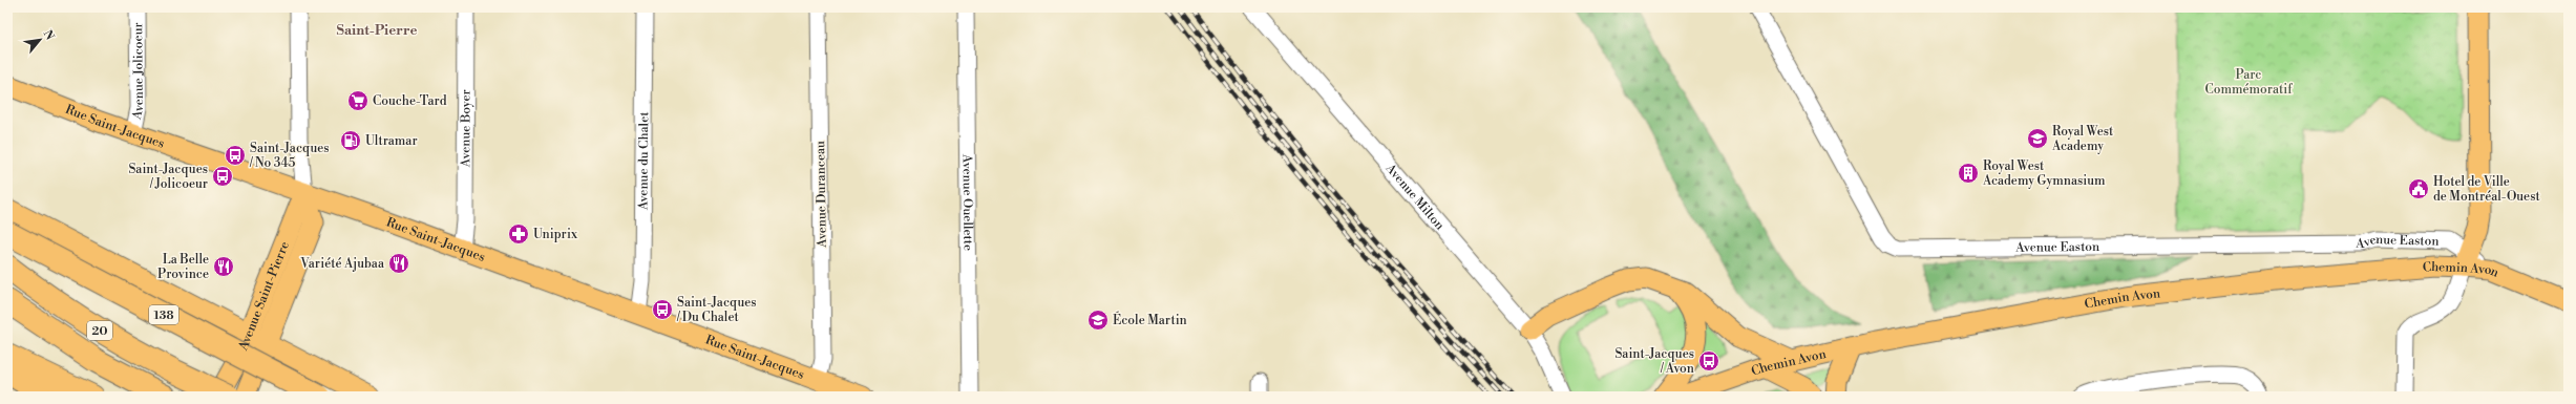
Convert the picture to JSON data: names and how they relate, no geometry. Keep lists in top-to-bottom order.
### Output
{
  "streets": {
    "highway": ["138", "20"],
    "main road": ["Rue Saint-Jacques", "Chemin Avon", "Avenue Saint-Pierre"],
    "street": [
      "Avenue Jolicoeur",
      "Avenue Boyer",
      "Avenue du Chalet",
      "Avenue Duranceau",
      "Avenue Milton",
      "Avenue Ouellette",
      "Avenue Easton"
    ]
  },
  "crossings": [
    ["Avenue Jolicoeur", "Rue Saint-Jacques"],
    ["Rue Saint-Jacques", "Avenue Boyer"],
    ["Rue Saint-Jacques", "Avenue du Chalet"],
    ["Rue Saint-Jacques", "Avenue Duranceau"],
    ["Rue Saint-Jacques", "Avenue Saint-Pierre"],
    ["Avenue Easton", "Chemin Avon"]
  ],
  "districts": ["Saint-Pierre"],
  "parks": ["Parc Commémoratif"],
  "places": {
    "supermarket": ["Couche-Tard"],
    "school or university": ["Royal West Academy", "École Martin"],
    "fuel station": ["Ultramar"],
    "bus stop": [
      "Saint-Jacques / No 345",
      "Saint-Jacques / Jolicoeur",
      "Saint-Jacques / Du Chalet",
      "Saint-Jacques / Avon"
    ],
    "building": ["Royal West Academy Gymnasium"],
    "public building": ["Hotel de Ville de Montréal-Ouest"],
    "pharmacy": ["Uniprix"],
    "restaurant": ["Variété Ajubaa", "La Belle Province"]
  },
  "north": "top right"
}
